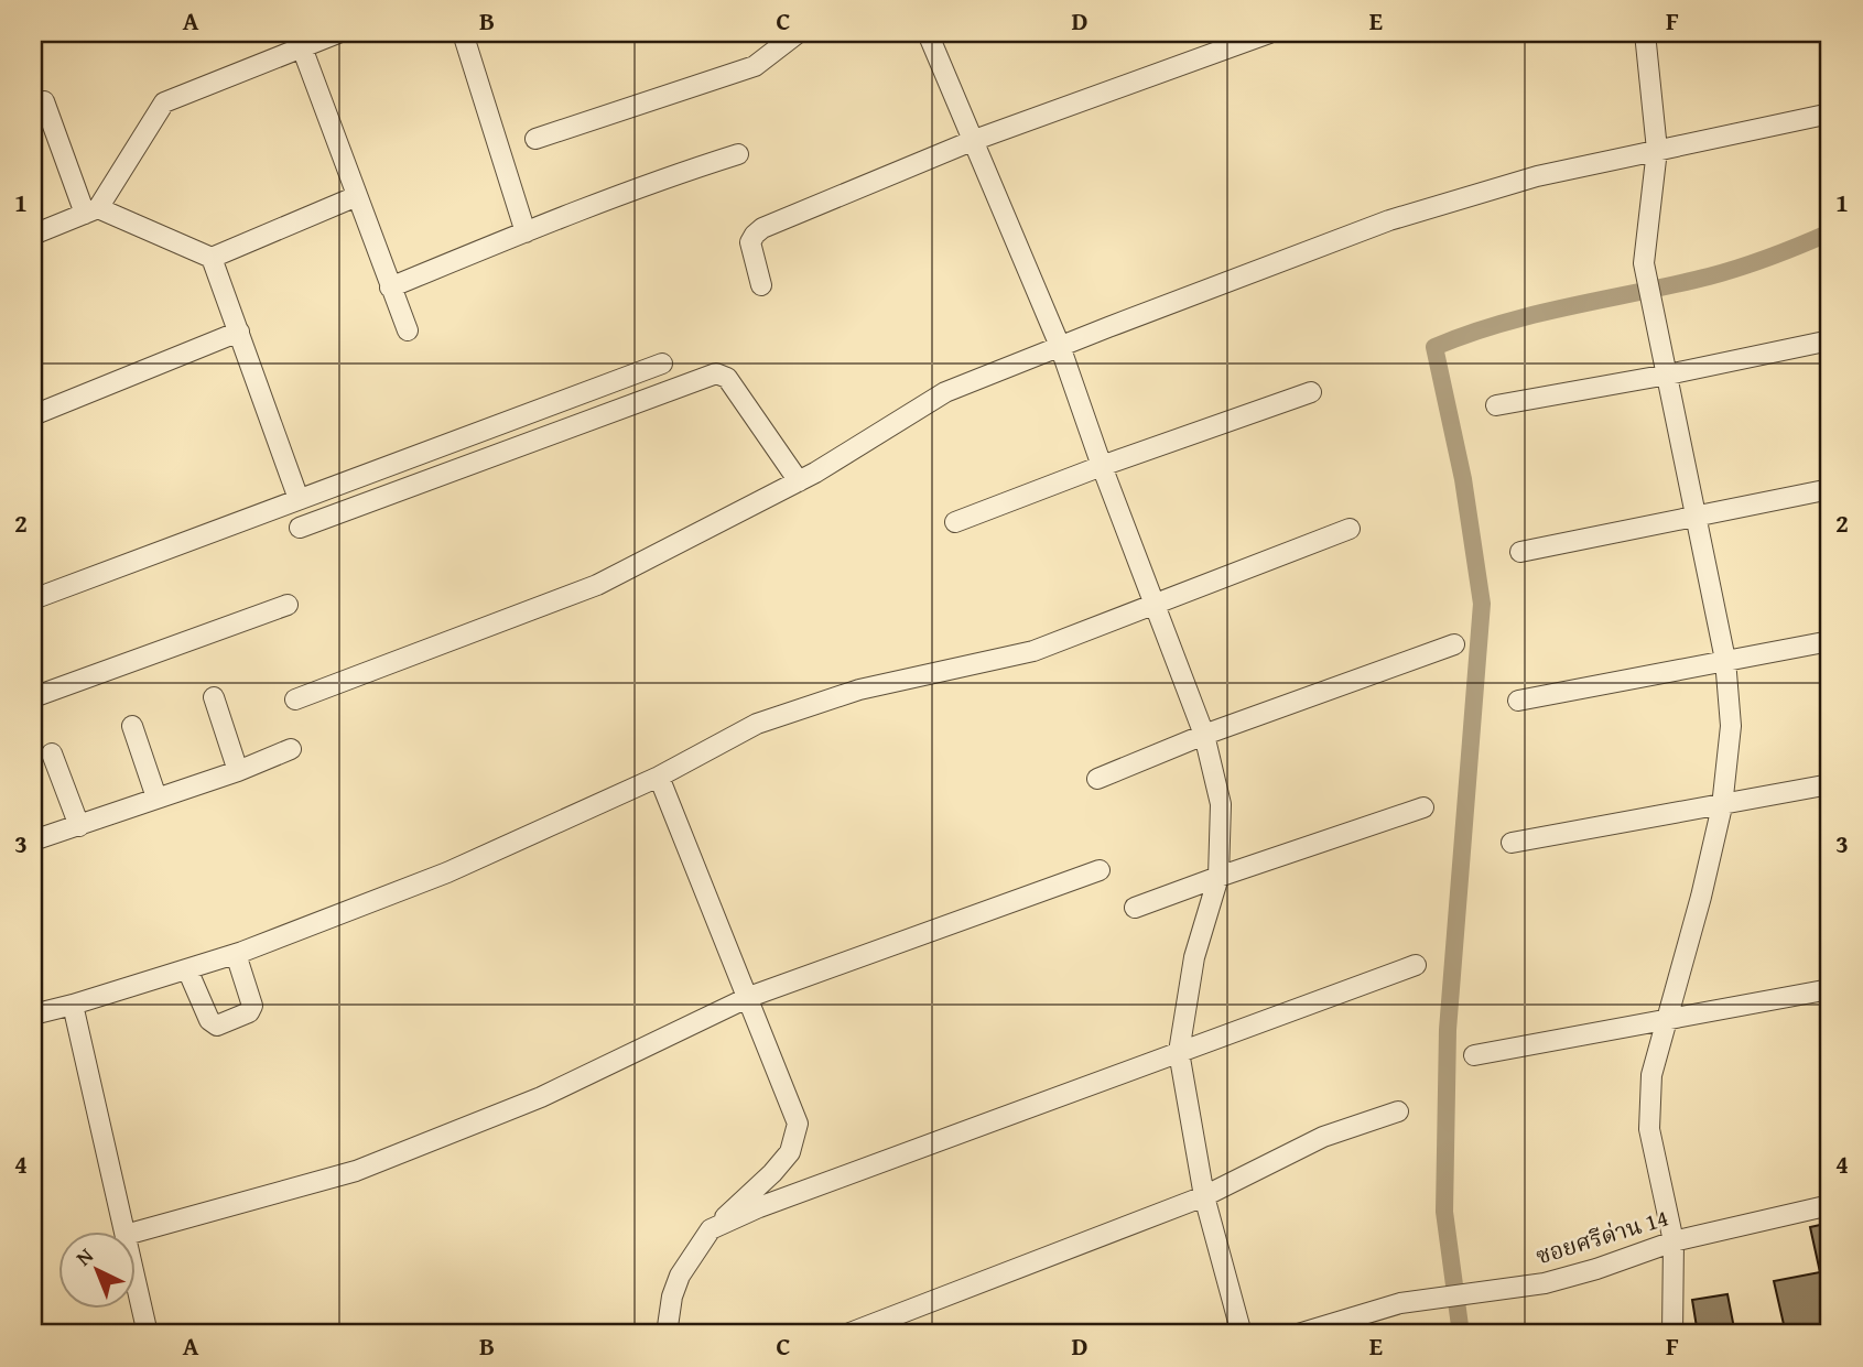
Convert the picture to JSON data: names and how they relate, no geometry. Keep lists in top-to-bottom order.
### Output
{
  "streets": {
    "street": ["ซอยศรีด่าน 14"]
  },
  "north": "top left",
  "grid": {
    "columns": [
      "A",
      "B",
      "C",
      "D",
      "E",
      "F"
    ],
    "rows": [
      "1",
      "2",
      "3",
      "4"
    ]
  }
}
